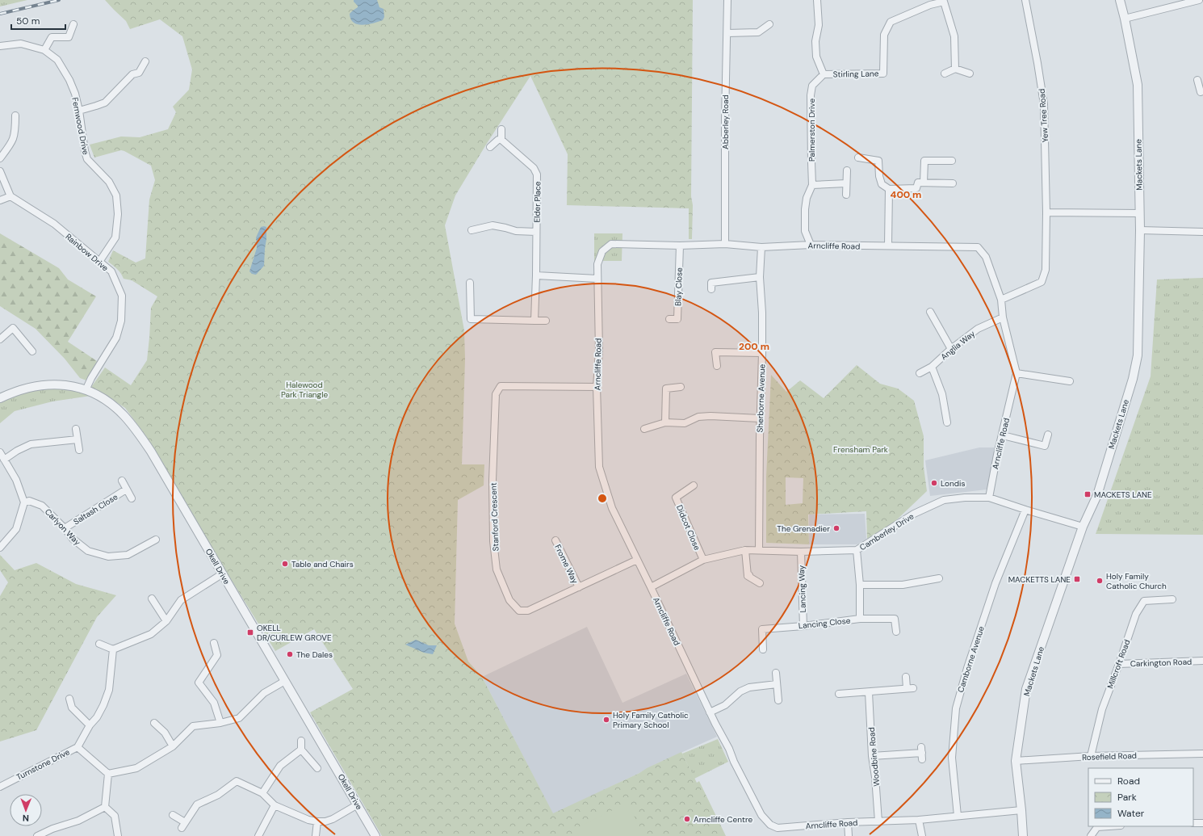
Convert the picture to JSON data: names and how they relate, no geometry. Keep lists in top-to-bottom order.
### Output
{
  "streets": {
    "street": [
      "Stirling Lane",
      "Yew Tree Road",
      "Abberley Road",
      "Fernwood Drive",
      "Palmerston Drive",
      "Mackets Lane",
      "Elder Place",
      "Arncliffe Road",
      "Rainbow Drive",
      "Blay Close",
      "Anglia Way",
      "Sherborne Avenue",
      "Saltash Close",
      "Stanford Crescent",
      "Carlyon Way",
      "Didcot Close",
      "Camberley Drive",
      "Frome Way",
      "Okell Drive",
      "Lancing Way",
      "Lancing Close",
      "Camborne Avenue",
      "Carkington Road",
      "Millcroft Road",
      "Rosefield Road",
      "Woodbine Road",
      "Turnstone Drive"
    ]
  },
  "crossings": [
    ["Stirling Lane", "Palmerston Drive"],
    ["Yew Tree Road", "Arncliffe Road"],
    ["Abberley Road", "Arncliffe Road"],
    ["Fernwood Drive", "Rainbow Drive"],
    ["Palmerston Drive", "Arncliffe Road"],
    ["Mackets Lane", "Arncliffe Road"],
    ["Mackets Lane", "Camberley Drive"],
    ["Mackets Lane", "Rosefield Road"],
    ["Arncliffe Road", "Blay Close"],
    ["Arncliffe Road", "Anglia Way"],
    ["Arncliffe Road", "Sherborne Avenue"],
    ["Arncliffe Road", "Stanford Crescent"],
    ["Arncliffe Road", "Camberley Drive"],
    ["Arncliffe Road", "Camborne Avenue"],
    ["Arncliffe Road", "Woodbine Road"],
    ["Rainbow Drive", "Okell Drive"],
    ["Sherborne Avenue", "Camberley Drive"],
    ["Saltash Close", "Carlyon Way"],
    ["Stanford Crescent", "Frome Way"],
    ["Didcot Close", "Camberley Drive"],
    ["Camberley Drive", "Lancing Way"],
    ["Camberley Drive", "Camborne Avenue"],
    ["Lancing Way", "Lancing Close"],
    ["Carkington Road", "Millcroft Road"],
    ["Millcroft Road", "Rosefield Road"]
  ],
  "parks": ["Halewood Park Triangle", "Frensham Park"],
  "places": {
    "other": [
      "Londis",
      "The Grenadier",
      "Table and Chairs",
      "Holy Family Catholic Church",
      "The Dales",
      "Holy Family Catholic Primary School",
      "Arncliffe Centre"
    ],
    "transit": ["MACKETS LANE", "MACKETTS LANE", "OKELL DR/CURLEW GROVE"]
  },
  "legend": ["Road", "Park", "Water"],
  "scale_bar": "50 m",
  "north": "bottom",
  "rings": ["400 m", "200 m"]
}
